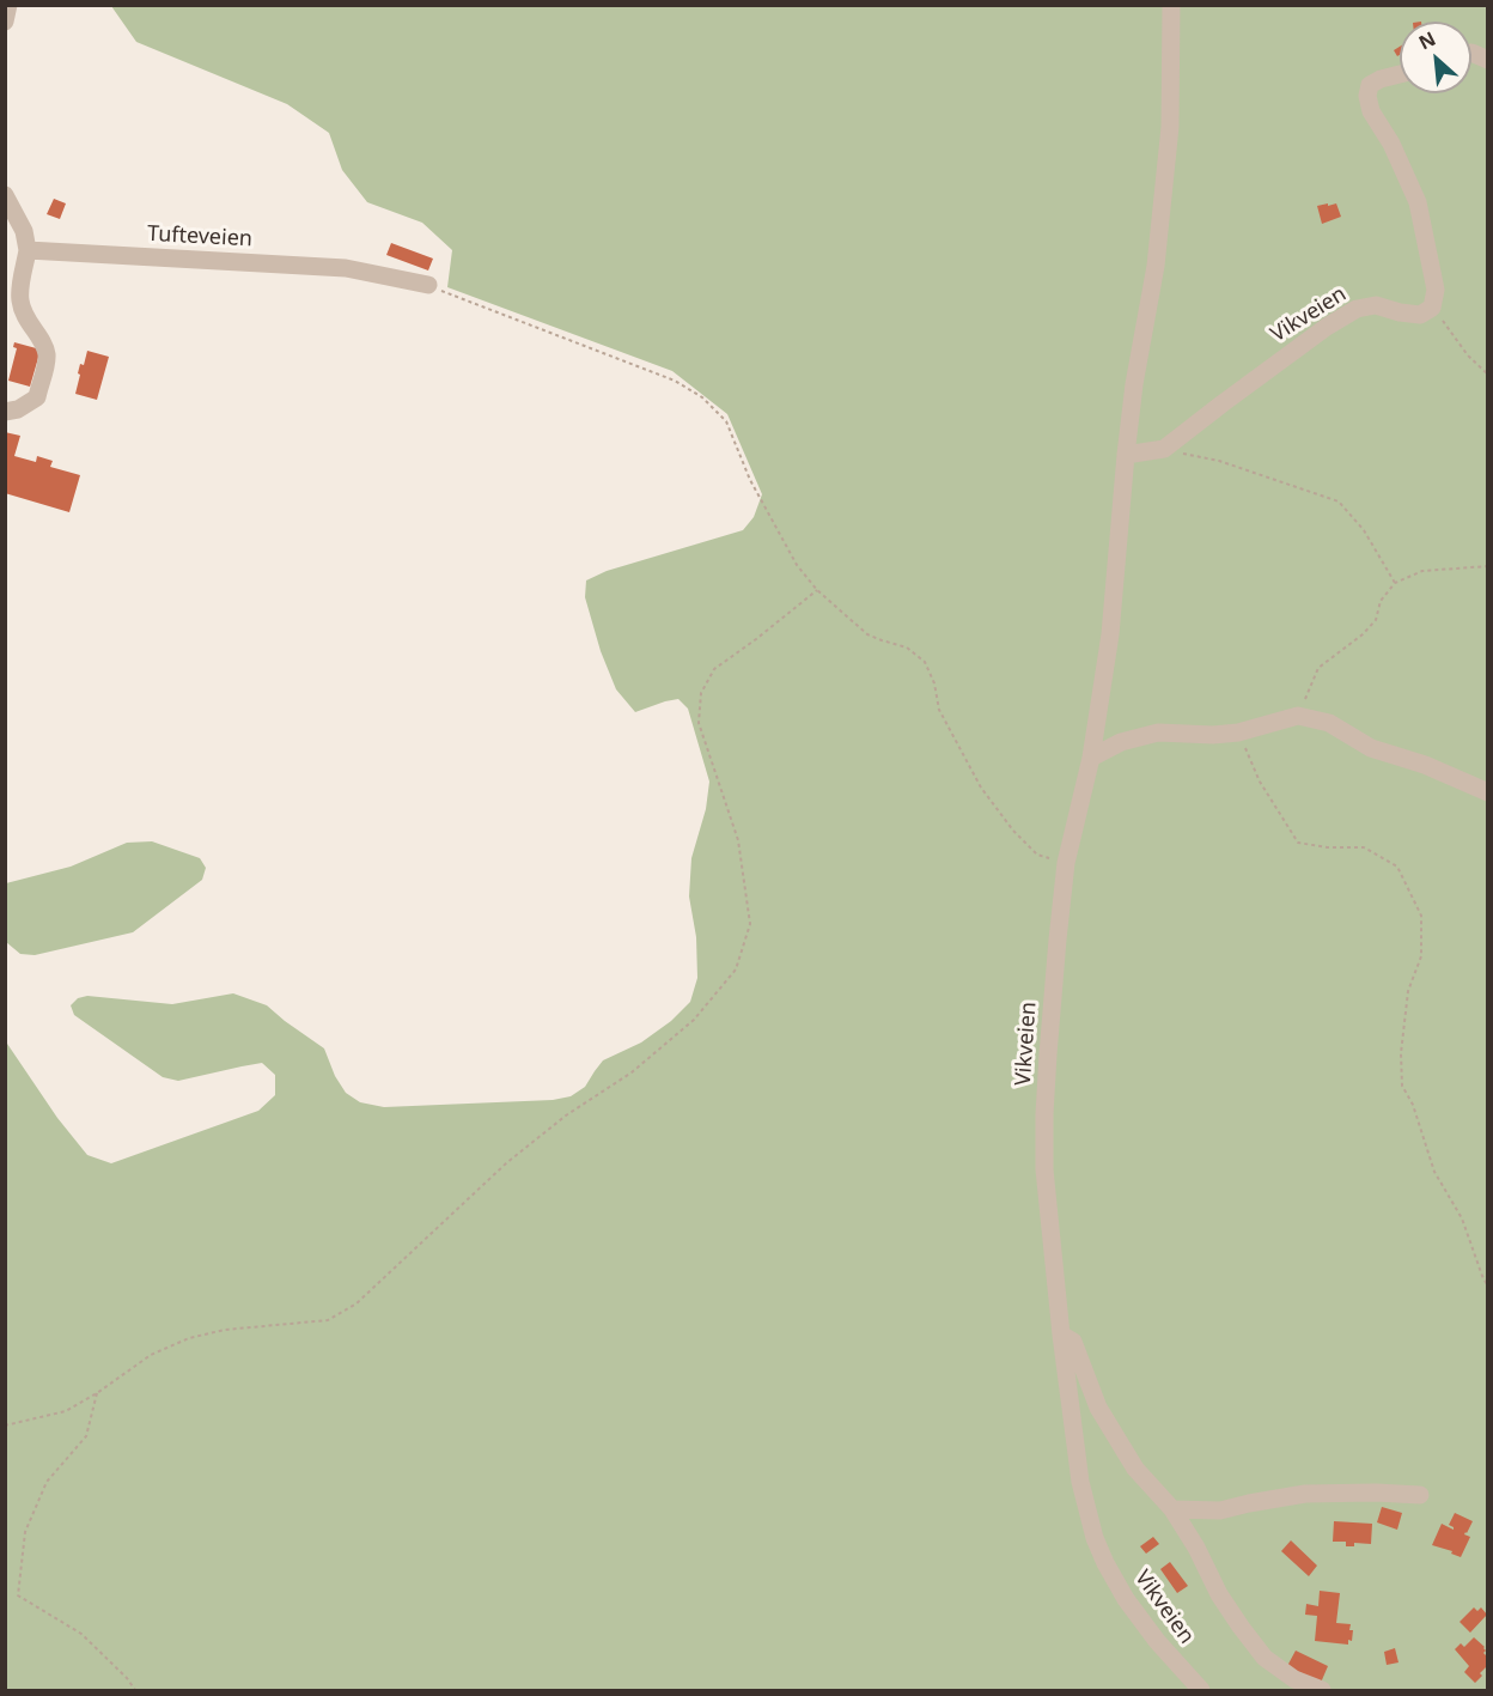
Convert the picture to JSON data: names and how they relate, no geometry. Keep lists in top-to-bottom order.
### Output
{
  "streets": {
    "street": ["Tufteveien", "Vikveien"]
  },
  "north": "top left"
}
